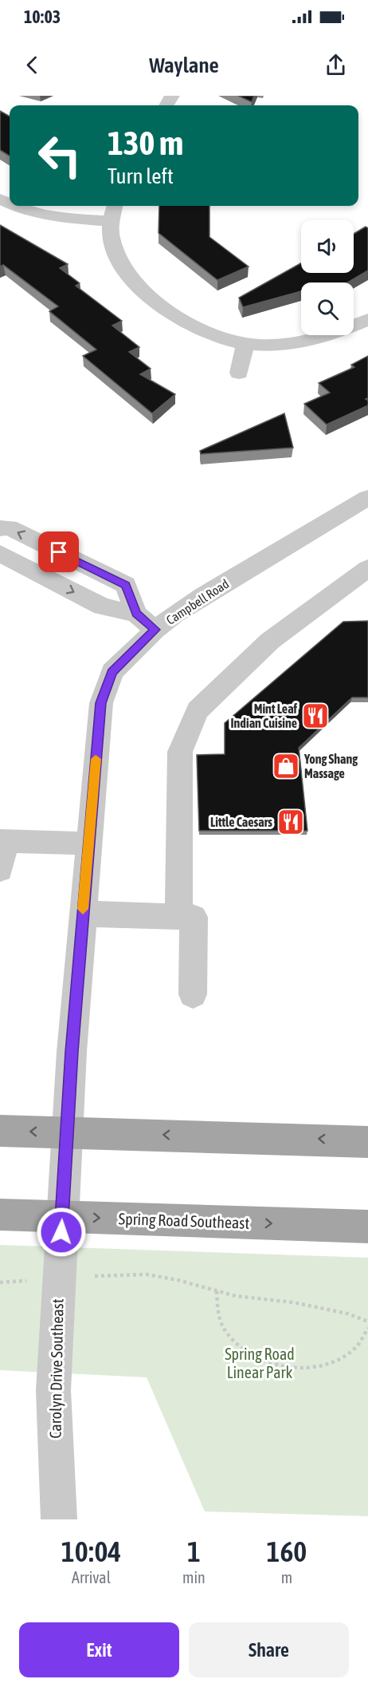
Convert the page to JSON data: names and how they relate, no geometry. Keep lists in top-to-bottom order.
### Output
{
  "streets": {
    "main road": ["Spring Road Southeast"],
    "street": ["Campbell Road", "Carolyn Drive Southeast"]
  },
  "crossings": [
    ["Campbell Road", "Spring Road Southeast"],
    ["Campbell Road", "Carolyn Drive Southeast"],
    ["Spring Road Southeast", "Carolyn Drive Southeast"]
  ],
  "parks": ["Spring Road Linear Park"],
  "places": {
    "restaurant": ["Mint Leaf Indian Cuisine", "Little Caesars"],
    "shop": ["Yong Shang Massage"]
  },
  "page": {
    "status": "10:03",
    "header": "Waylane",
    "turn": ["130 m", "Turn left"],
    "eta": [
      "10:04",
      "Arrival",
      "1",
      "min",
      "160",
      "m"
    ],
    "buttons": ["Exit", "Share"]
  }
}
